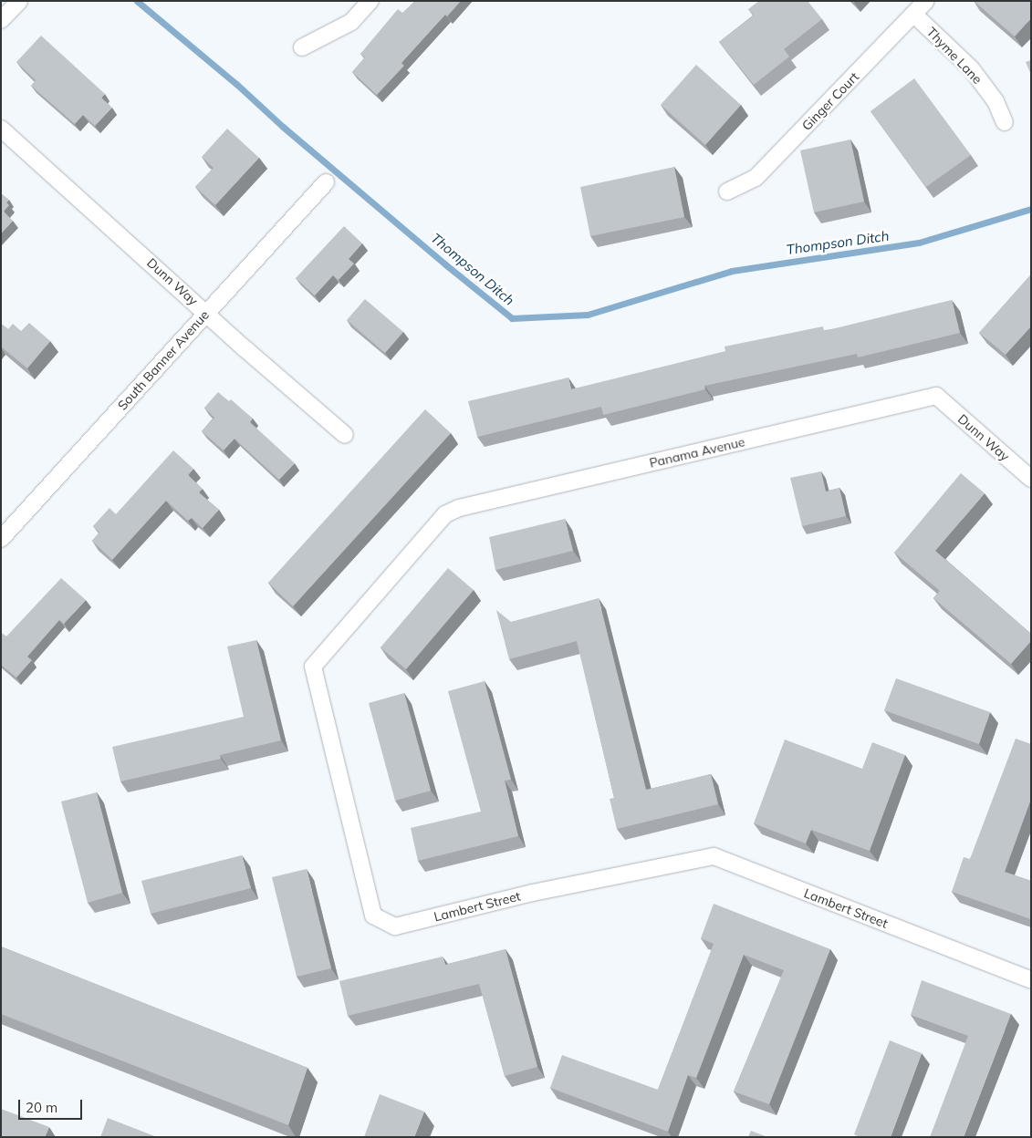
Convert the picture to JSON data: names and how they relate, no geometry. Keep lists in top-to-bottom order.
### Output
{
  "streets": {
    "street": [
      "Thyme Lane",
      "Ginger Court",
      "Dunn Way",
      "South Banner Avenue",
      "Panama Avenue",
      "Lambert Street"
    ]
  },
  "crossings": [
    ["Thyme Lane", "Ginger Court"],
    ["Dunn Way", "South Banner Avenue"],
    ["Dunn Way", "Panama Avenue"],
    ["Panama Avenue", "Lambert Street"]
  ],
  "water": ["Thompson Ditch"],
  "scale_bar": "20 m"
}
